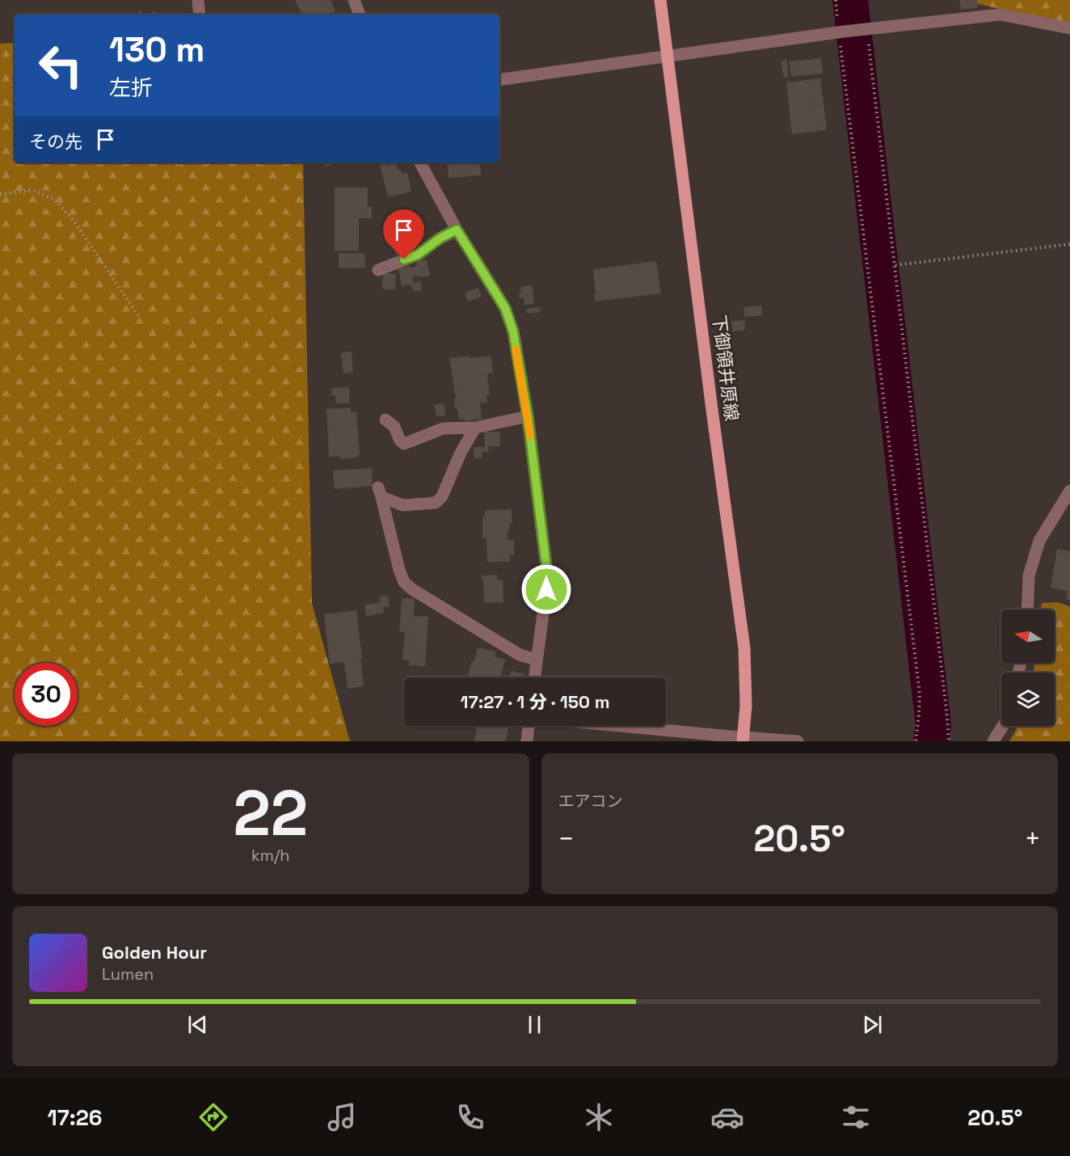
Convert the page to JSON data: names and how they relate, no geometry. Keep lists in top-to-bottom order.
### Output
{
  "streets": {
    "main road": ["下御領井原線"]
  },
  "north": "left",
  "page": {
    "turn": ["130 m", "左折"],
    "then": "その先",
    "limit": "30",
    "trip": "17:27 · 1 分 · 150 m",
    "tile": [
      ["22", "km/h"],
      "エアコン"
    ],
    "heat": ["−", "20.5°", "+"],
    "song": ["Golden Hour", "Lumen"],
    "tabs": ["17:26", "20.5°"]
  }
}
